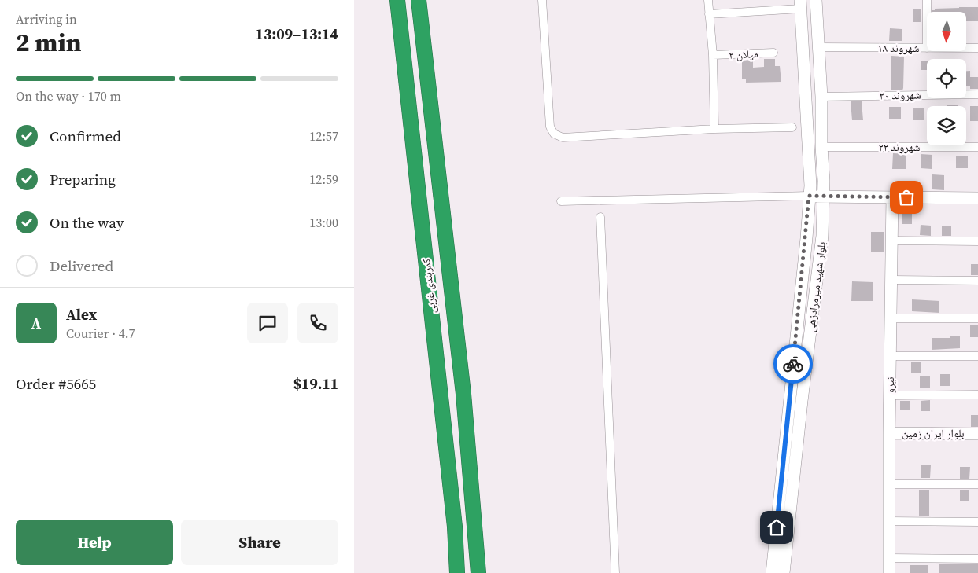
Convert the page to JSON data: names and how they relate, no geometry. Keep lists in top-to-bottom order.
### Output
{
  "streets": {
    "highway": ["کمربندی غربی"],
    "main road": ["بلوار شهید میرمرادزهی", "نیرو", "بلوار ایران زمین"],
    "street": [
      "شهروند ۱۸",
      "میلان ۲",
      "شهروند ۲۰",
      "شهروند ۲۲"
    ]
  },
  "crossings": [
    ["شهروند ۱۸", "بلوار شهید میرمرادزهی"],
    ["شهروند ۲۰", "بلوار شهید میرمرادزهی"],
    ["شهروند ۲۲", "بلوار شهید میرمرادزهی"],
    ["نیرو", "بلوار ایران زمین"]
  ],
  "north": "bottom",
  "page": {
    "heading": ["2 min", "Arriving in", "13:09–13:14"],
    "panel": [
      "Alex",
      "Courier · 4.7",
      "Order #5665",
      "$19.11"
    ],
    "bar": "On the way · 170 m",
    "list": [
      ["Confirmed", "12:57"],
      ["Preparing", "12:59"],
      ["On the way", "13:00"],
      "Delivered"
    ],
    "round": "A",
    "buttons": ["Help", "Share"]
  }
}
